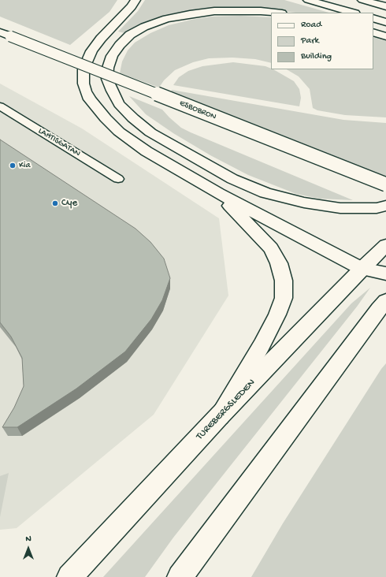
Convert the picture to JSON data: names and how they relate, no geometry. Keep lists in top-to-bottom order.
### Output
{
  "streets": {
    "main road": ["ESBOBRON", "TUREBERGSLEDEN"],
    "lane": ["LAHTISGATAN"]
  },
  "places": ["Kia", "Cye"],
  "legend": ["Road", "Park", "Building"],
  "north": "top"
}
